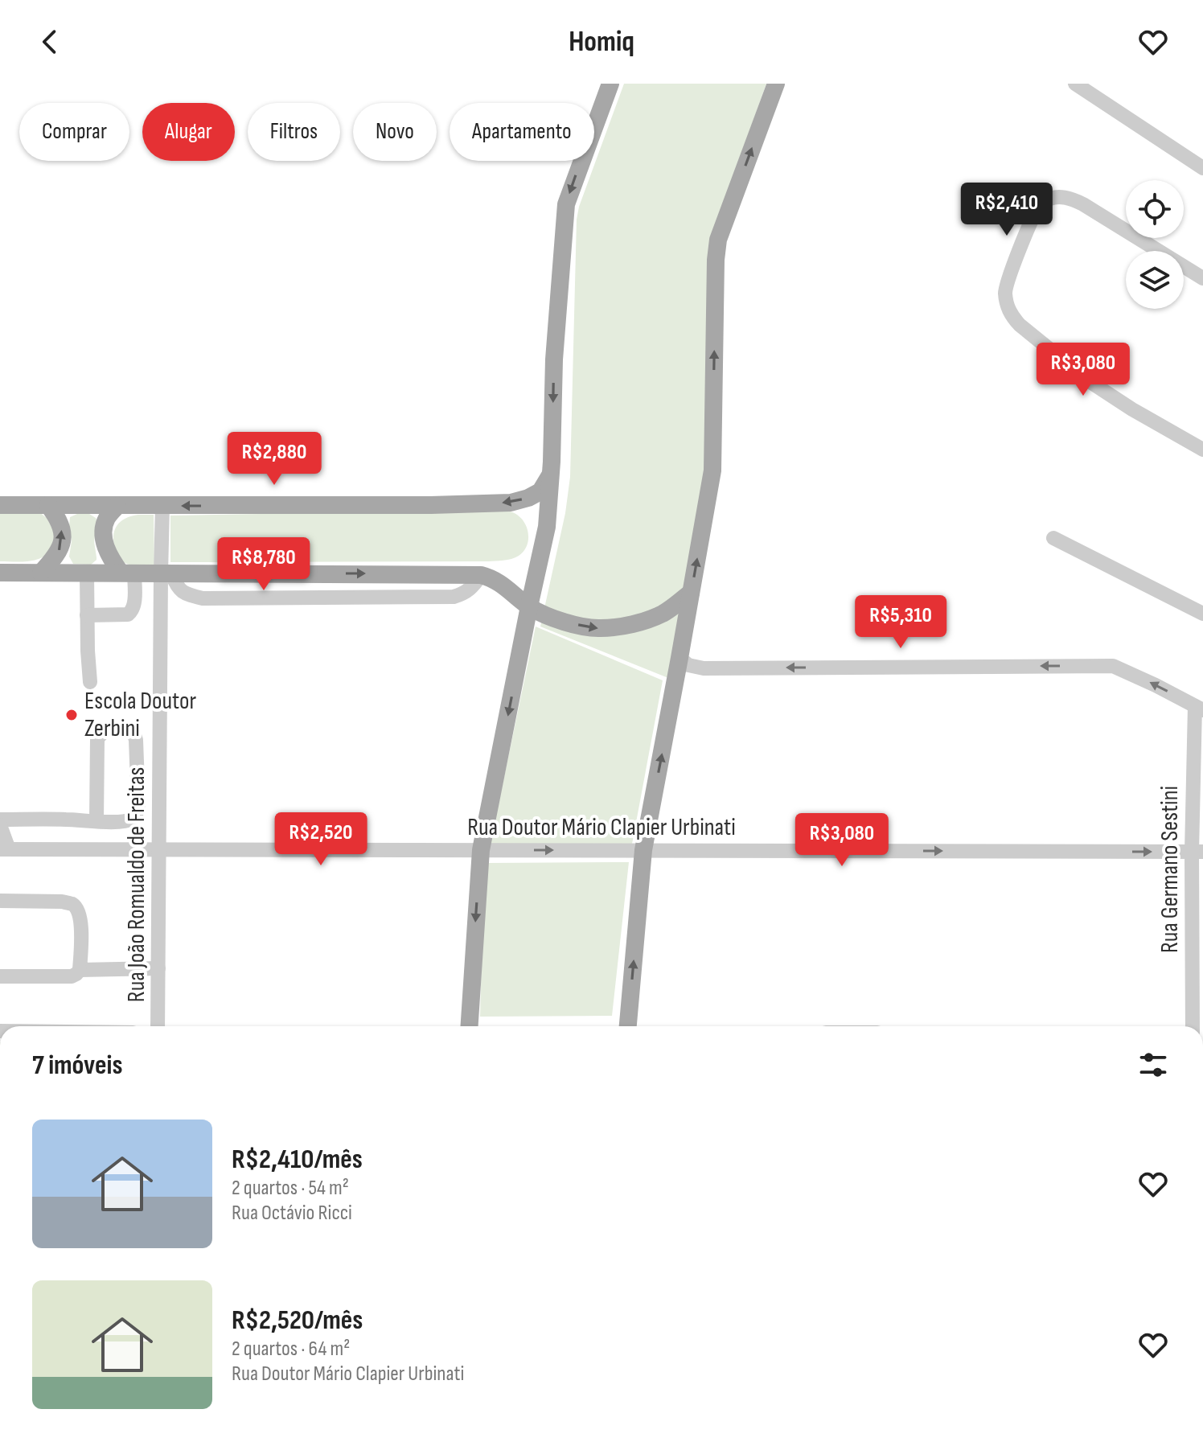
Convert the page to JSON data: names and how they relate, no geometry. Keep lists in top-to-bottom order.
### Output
{
  "streets": {
    "street": ["Rua Doutor Mário Clapier Urbinati", "Rua Germano Sestini", "Rua João Romualdo de Freitas"]
  },
  "crossings": [
    ["Rua Doutor Mário Clapier Urbinati", "Rua Germano Sestini"],
    ["Rua Doutor Mário Clapier Urbinati", "Rua João Romualdo de Freitas"]
  ],
  "one_way": ["Rua Doutor Mário Clapier Urbinati"],
  "places": ["Escola Doutor Zerbini"],
  "page": {
    "header": "Homiq",
    "chip": [
      "Comprar",
      "Alugar",
      "Filtros",
      "Novo",
      "Apartamento"
    ],
    "price": [
      "R$2,410",
      "R$3,080",
      "R$2,880",
      "R$8,780",
      "R$5,310",
      "R$2,520",
      "R$3,080"
    ],
    "heading": "7 imóveis",
    "list": [
      {
        "name": "R$2,410/mês",
        "note": "2 quartos · 54 m² · Rua Octávio Ricci"
      },
      {
        "name": "R$2,520/mês",
        "note": "2 quartos · 64 m² · Rua Doutor Mário Clapier Urbinati"
      }
    ]
  }
}
